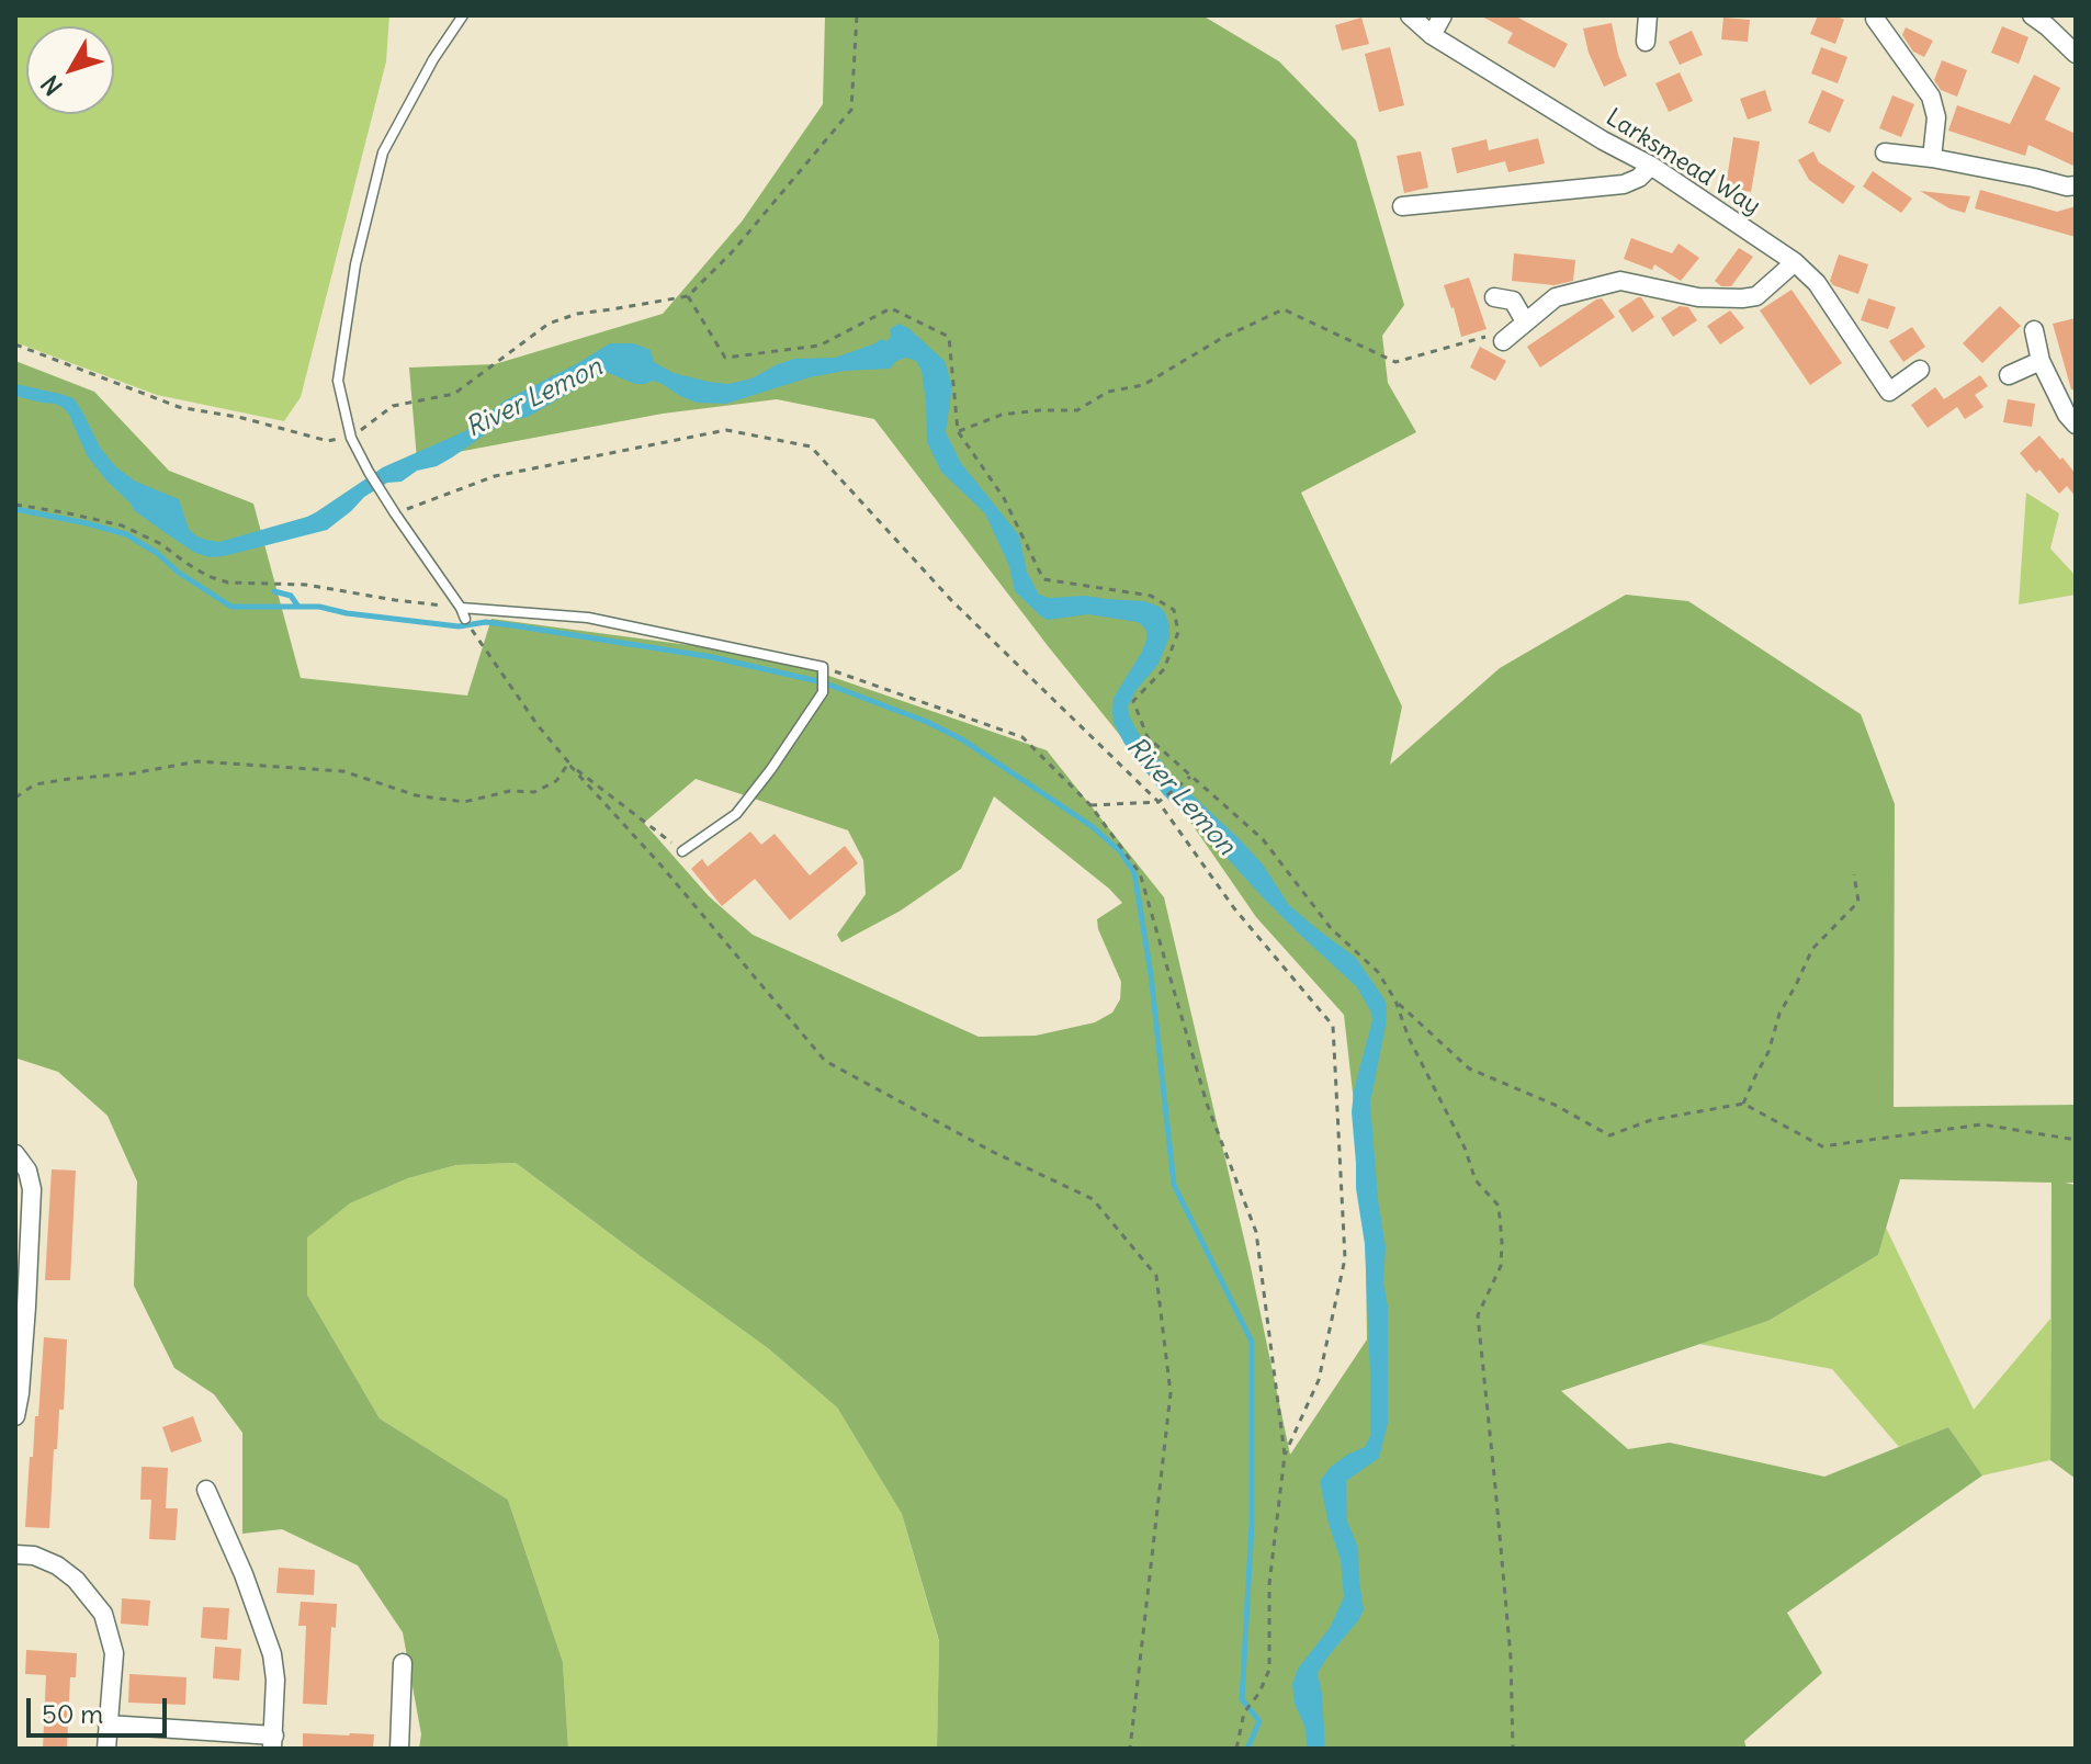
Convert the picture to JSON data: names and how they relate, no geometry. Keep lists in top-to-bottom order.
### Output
{
  "streets": {
    "street": ["Larksmead Way"]
  },
  "water": ["River Lemon"],
  "scale_bar": "50 m",
  "north": "bottom left"
}
